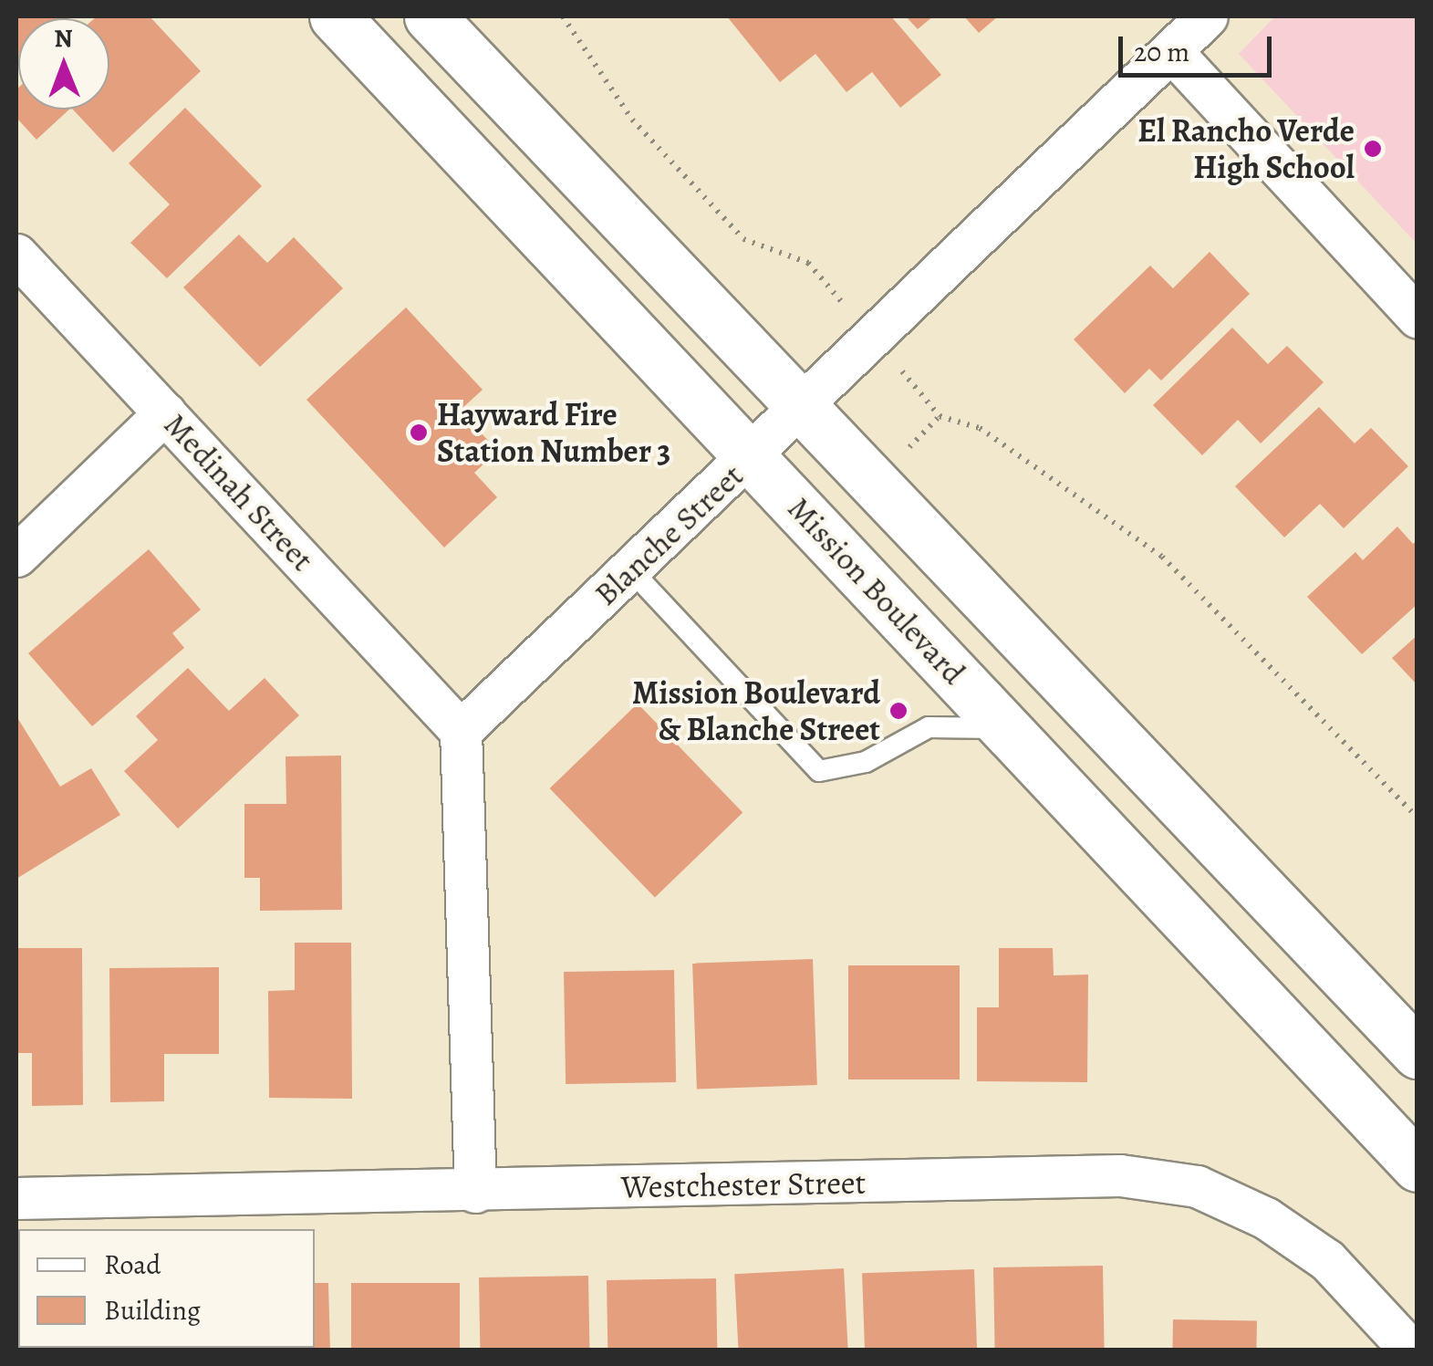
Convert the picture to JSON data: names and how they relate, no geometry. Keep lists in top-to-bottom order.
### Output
{
  "streets": {
    "main road": ["Mission Boulevard"],
    "street": ["Medinah Street", "Blanche Street", "Westchester Street"]
  },
  "crossings": [
    ["Medinah Street", "Blanche Street"],
    ["Blanche Street", "Mission Boulevard"]
  ],
  "places": ["El Rancho Verde High School", "Hayward Fire Station Number 3", "Mission Boulevard & Blanche Street"],
  "legend": ["Road", "Building"],
  "scale_bar": "20 m",
  "north": "top"
}
